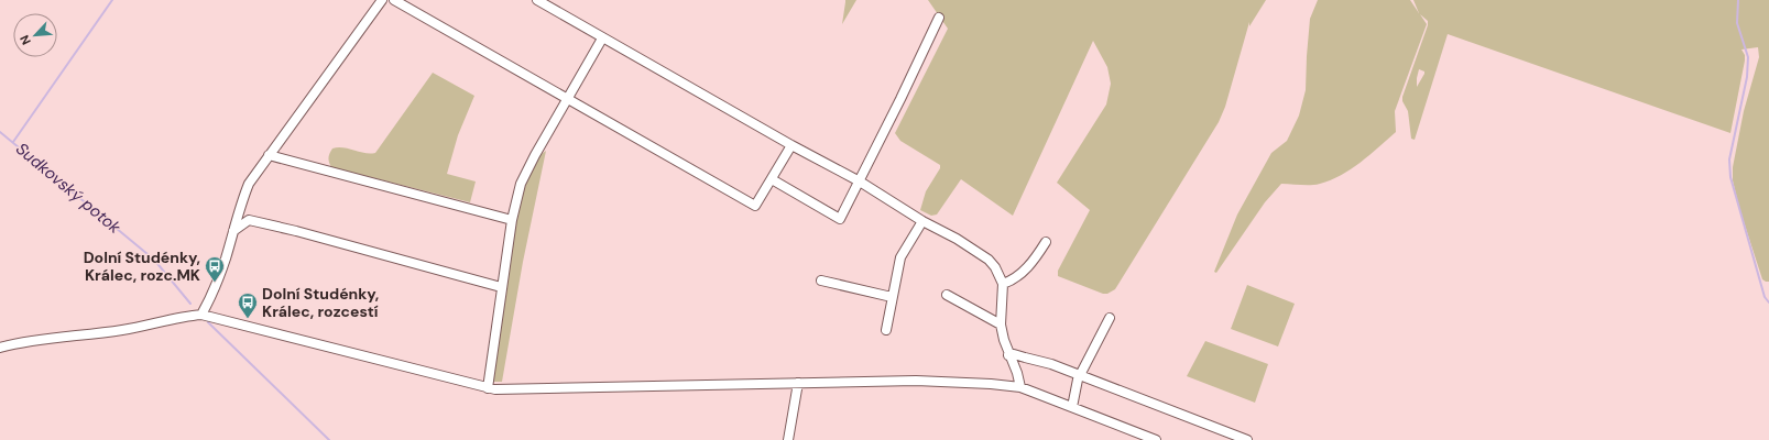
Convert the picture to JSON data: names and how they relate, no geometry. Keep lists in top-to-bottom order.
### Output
{
  "water": ["Sudkovský potok"],
  "places": {
    "bus stop": ["Dolní Studénky, Králec, rozc.MK", "Dolní Studénky, Králec, rozcestí"]
  },
  "north": "bottom left"
}
